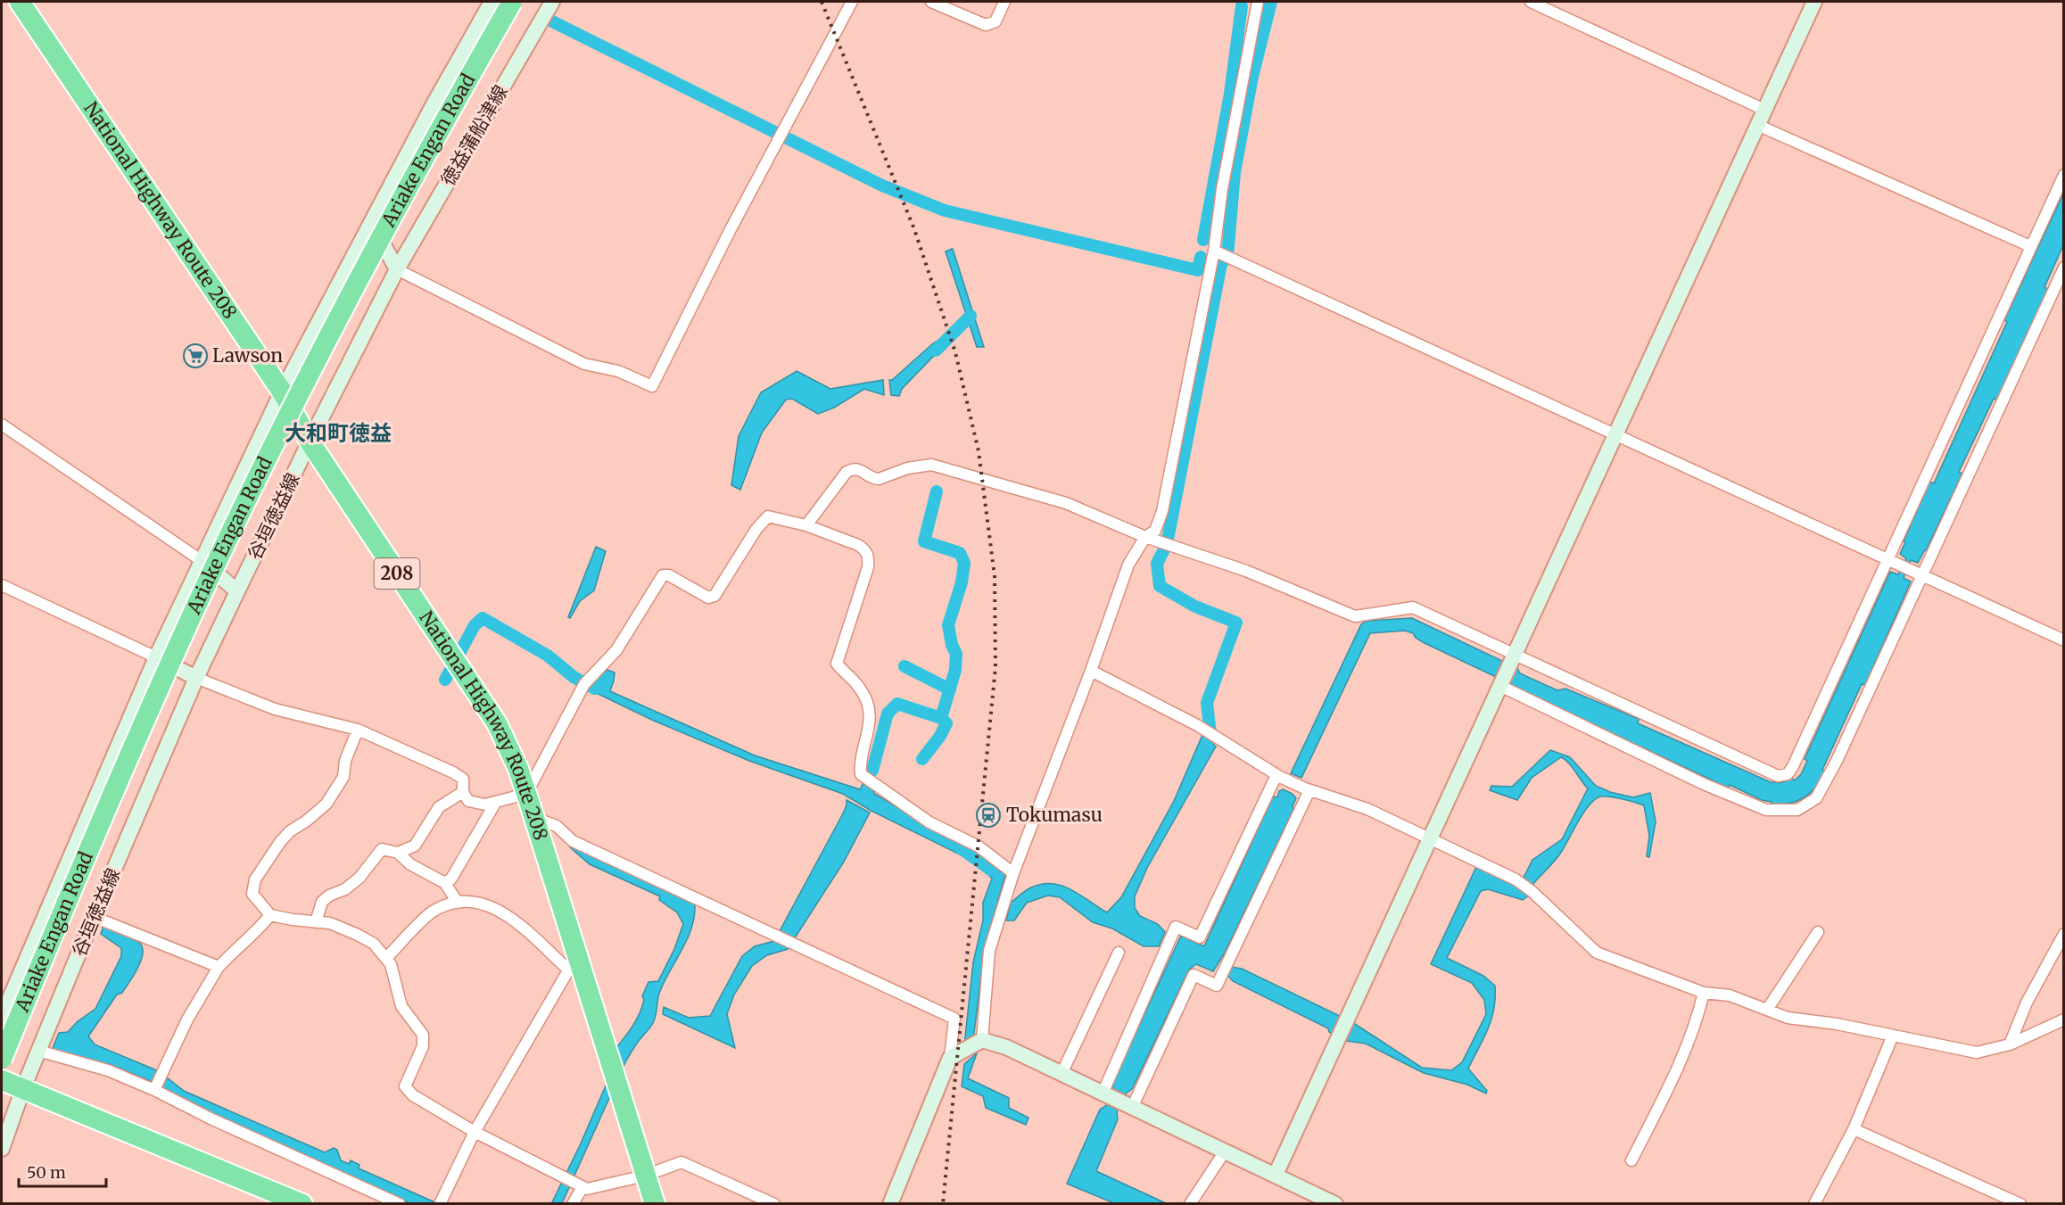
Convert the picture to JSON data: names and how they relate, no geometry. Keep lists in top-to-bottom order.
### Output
{
  "streets": {
    "highway": ["Ariake Engan Road", "National Highway Route 208", "208"],
    "main road": ["徳益蒲船津線", "谷垣徳益線"]
  },
  "crossings": [
    ["徳益蒲船津線", "National Highway Route 208"],
    ["徳益蒲船津線", "谷垣徳益線"],
    ["National Highway Route 208", "谷垣徳益線"]
  ],
  "districts": ["大和町徳益"],
  "places": {
    "supermarket": ["Lawson"],
    "station": ["Tokumasu"]
  },
  "scale_bar": "50 m"
}
